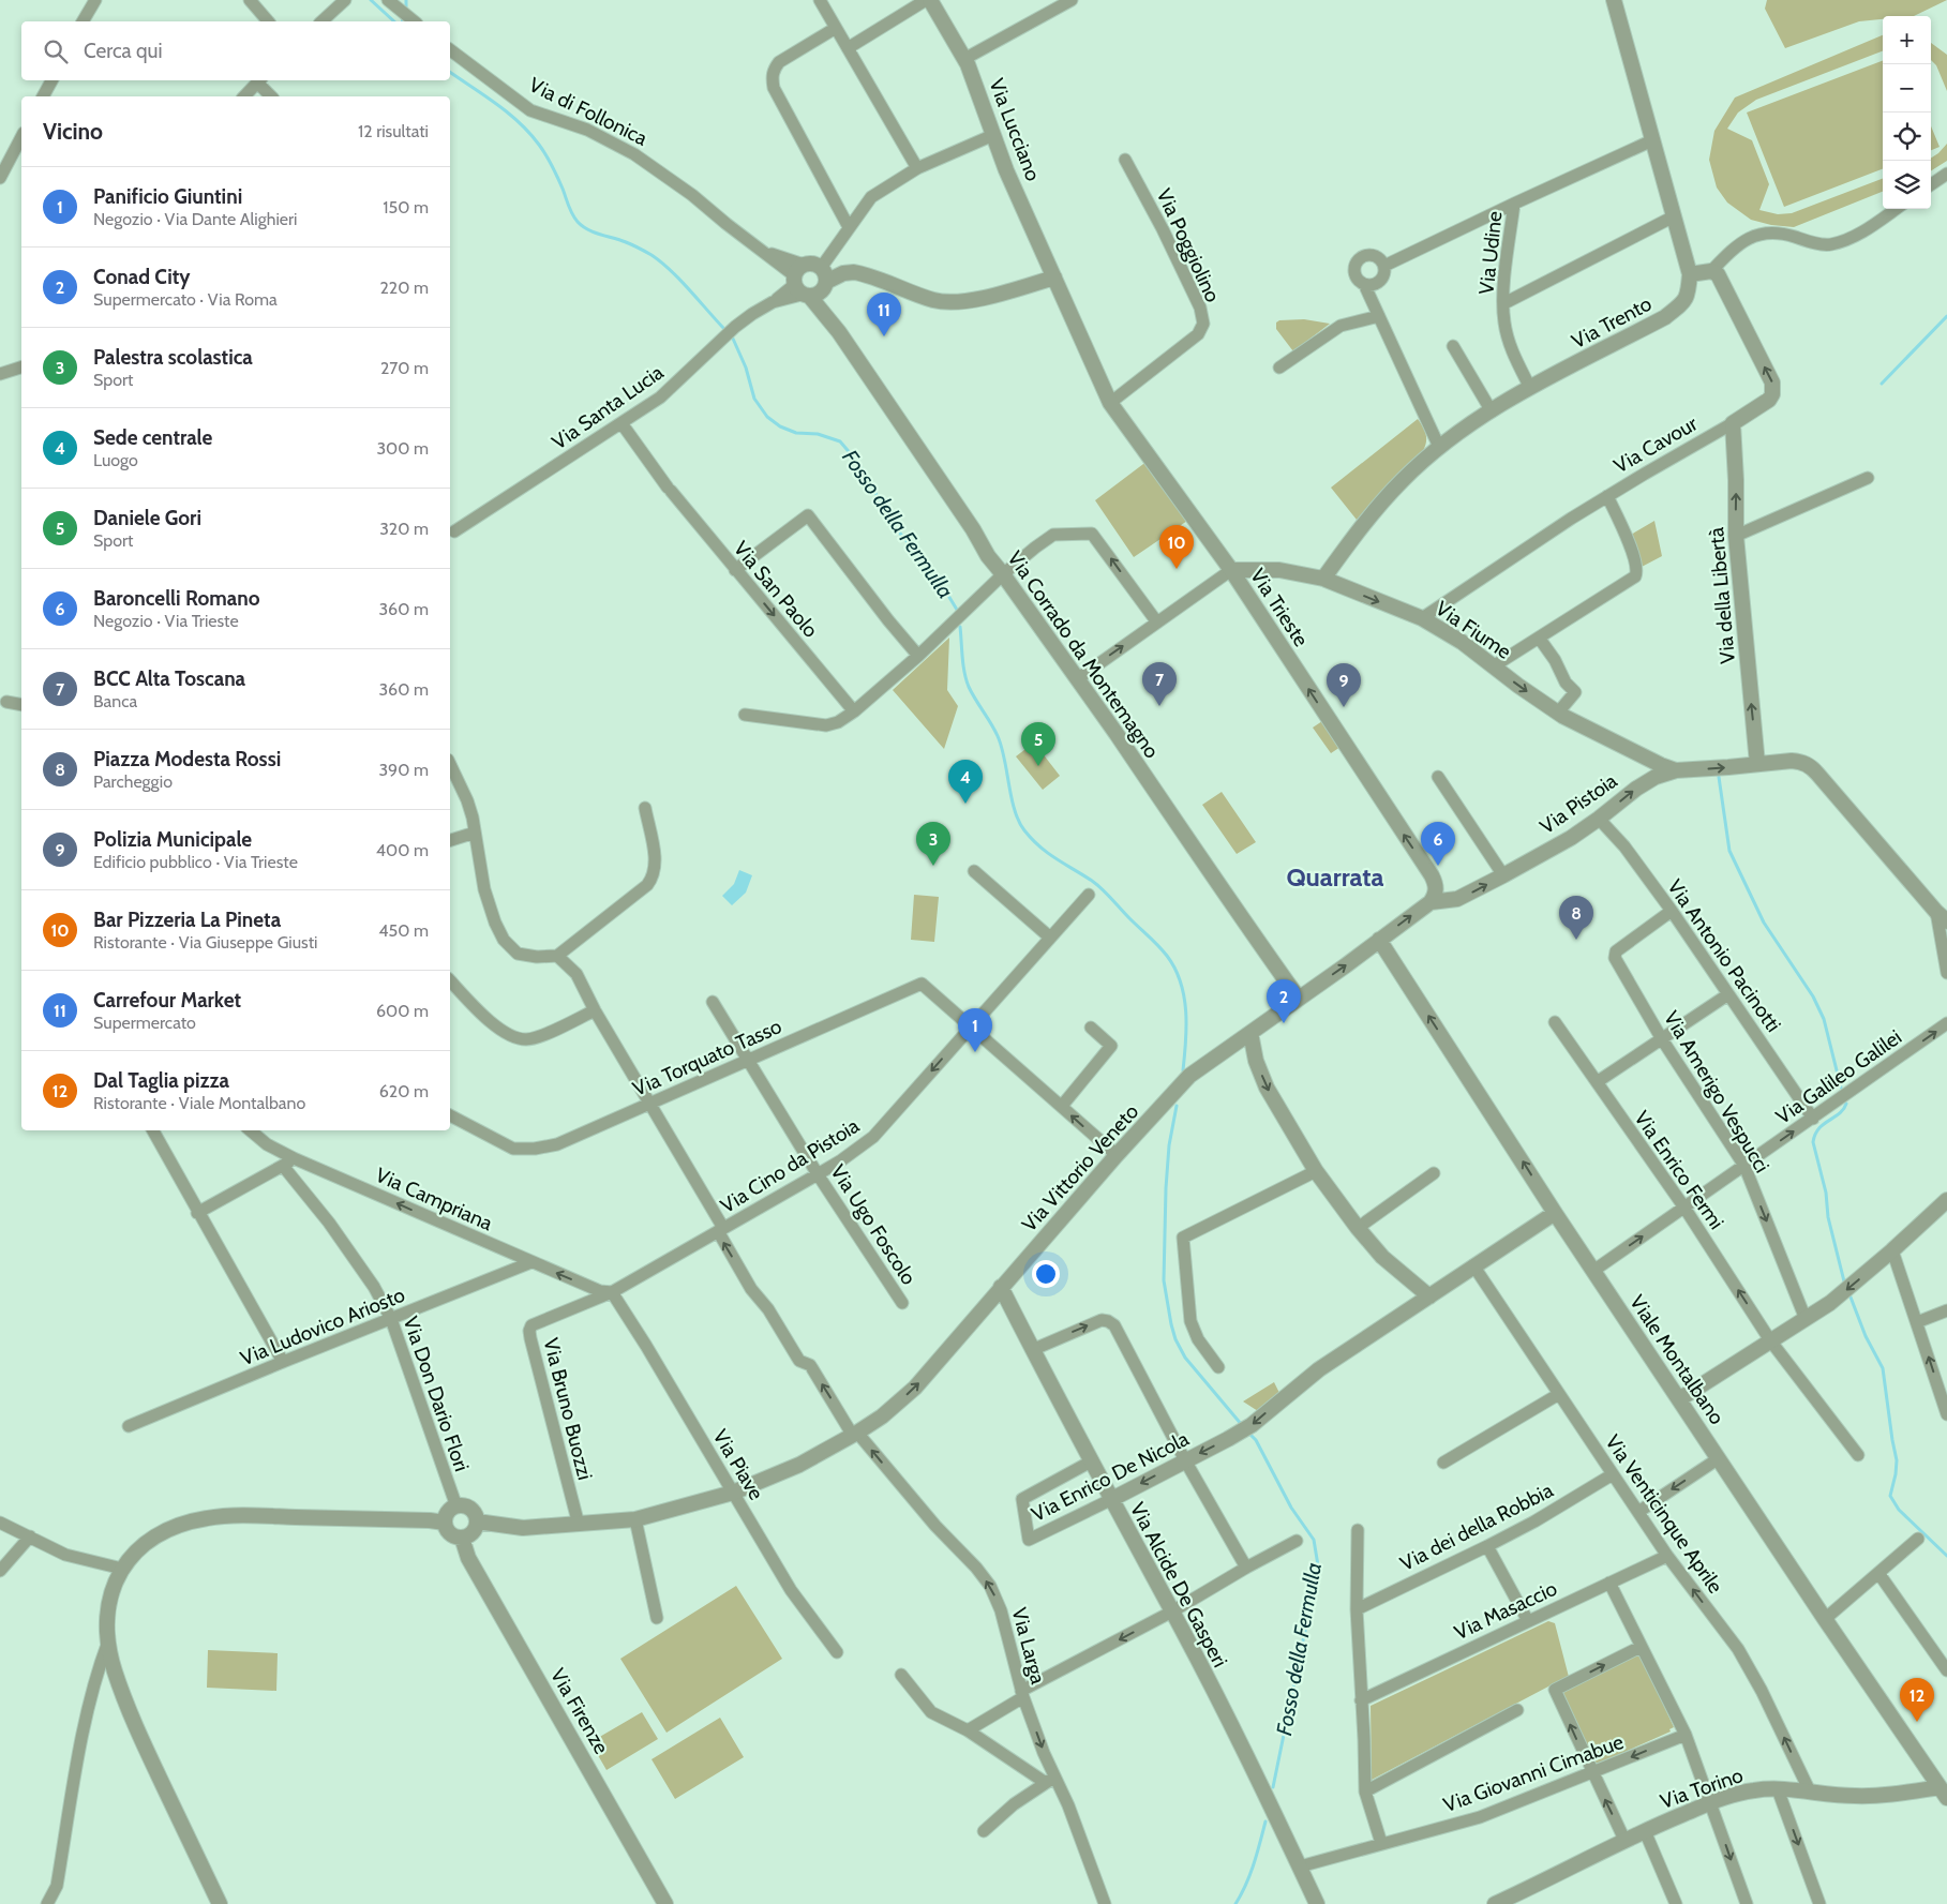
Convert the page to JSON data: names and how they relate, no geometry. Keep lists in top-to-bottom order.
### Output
{
  "streets": {
    "street": [
      "Via di Follonica",
      "Via Lucciano",
      "Via Poggiolino",
      "Via Udine",
      "Via Trento",
      "Via Santa Lucia",
      "Via Cavour",
      "Via San Paolo",
      "Via della Libertà",
      "Via Trieste",
      "Via Fiume",
      "Via Corrado da Montemagno",
      "Via Pistoia",
      "Via Antonio Pacinotti",
      "Via Torquato Tasso",
      "Via Galileo Galilei",
      "Via Amerigo Vespucci",
      "Via Cino da Pistoia",
      "Via Vittorio Veneto",
      "Via Enrico Fermi",
      "Via Campriana",
      "Via Ugo Foscolo",
      "Via Ludovico Ariosto",
      "Viale Montalbano",
      "Via Don Dario Flori",
      "Via Bruno Buozzi",
      "Via Piave",
      "Via Enrico De Nicola",
      "Via Venticinque Aprile",
      "Via dei della Robbia",
      "Via Alcide De Gasperi",
      "Via Masaccio",
      "Via Larga",
      "Via Firenze",
      "Via Giovanni Cimabue",
      "Via Torino"
    ]
  },
  "crossings": [
    ["Via di Follonica", "Via Santa Lucia"],
    ["Via di Follonica", "Via Corrado da Montemagno"],
    ["Via Lucciano", "Via Trieste"],
    ["Via Poggiolino", "Via Trieste"],
    ["Via Udine", "Via Trento"],
    ["Via Trento", "Via Fiume"],
    ["Via Santa Lucia", "Via San Paolo"],
    ["Via Santa Lucia", "Via Corrado da Montemagno"],
    ["Via Cavour", "Via della Libertà"],
    ["Via Cavour", "Via Fiume"],
    ["Via della Libertà", "Via Pistoia"],
    ["Via Trieste", "Via Fiume"],
    ["Via Trieste", "Via Pistoia"],
    ["Via Fiume", "Via Pistoia"],
    ["Via Corrado da Montemagno", "Via Vittorio Veneto"],
    ["Via Pistoia", "Via Antonio Pacinotti"],
    ["Via Antonio Pacinotti", "Via Galileo Galilei"],
    ["Via Antonio Pacinotti", "Via Amerigo Vespucci"],
    ["Via Torquato Tasso", "Via Cino da Pistoia"],
    ["Via Torquato Tasso", "Via Ugo Foscolo"],
    ["Via Torquato Tasso", "Via Larga"],
    ["Via Galileo Galilei", "Via Amerigo Vespucci"],
    ["Via Galileo Galilei", "Via Enrico Fermi"],
    ["Via Galileo Galilei", "Viale Montalbano"],
    ["Via Cino da Pistoia", "Via Campriana"],
    ["Via Cino da Pistoia", "Via Ugo Foscolo"],
    ["Via Cino da Pistoia", "Via Bruno Buozzi"],
    ["Via Cino da Pistoia", "Via Piave"],
    ["Via Cino da Pistoia", "Via Larga"],
    ["Via Vittorio Veneto", "Viale Montalbano"],
    ["Via Vittorio Veneto", "Via Don Dario Flori"],
    ["Via Vittorio Veneto", "Via Bruno Buozzi"],
    ["Via Vittorio Veneto", "Via Piave"],
    ["Via Vittorio Veneto", "Via Alcide De Gasperi"],
    ["Via Vittorio Veneto", "Via Larga"],
    ["Via Vittorio Veneto", "Via Firenze"],
    ["Via Campriana", "Via Ludovico Ariosto"],
    ["Via Campriana", "Via Bruno Buozzi"],
    ["Via Campriana", "Via Piave"],
    ["Via Ludovico Ariosto", "Via Don Dario Flori"],
    ["Viale Montalbano", "Via Enrico De Nicola"],
    ["Viale Montalbano", "Via Torino"],
    ["Via Don Dario Flori", "Via Firenze"],
    ["Via Bruno Buozzi", "Via Piave"],
    ["Via Enrico De Nicola", "Via Venticinque Aprile"],
    ["Via Enrico De Nicola", "Via Alcide De Gasperi"],
    ["Via Venticinque Aprile", "Via dei della Robbia"],
    ["Via Venticinque Aprile", "Via Masaccio"],
    ["Via Venticinque Aprile", "Via Torino"],
    ["Via Alcide De Gasperi", "Via Giovanni Cimabue"]
  ],
  "one_way": [
    "Via San Paolo",
    "Via della Libertà",
    "Via Trieste",
    "Via Fiume",
    "Via Pistoia",
    "Via Galileo Galilei",
    "Via Campriana"
  ],
  "districts": ["Quarrata"],
  "water": ["Fosso della Fermulla"],
  "page": {
    "map_buttons": ["+", "−"],
    "search": "Cerca qui",
    "heading": ["Vicino", "12 risultati"],
    "list": [
      {
        "mark": "1",
        "name": "Panificio Giuntini",
        "note": "Negozio · Via Dante Alighieri",
        "value": "150 m"
      },
      {
        "mark": "2",
        "name": "Conad City",
        "note": "Supermercato · Via Roma",
        "value": "220 m"
      },
      {
        "mark": "3",
        "name": "Palestra scolastica",
        "note": "Sport",
        "value": "270 m"
      },
      {
        "mark": "4",
        "name": "Sede centrale",
        "note": "Luogo",
        "value": "300 m"
      },
      {
        "mark": "5",
        "name": "Daniele Gori",
        "note": "Sport",
        "value": "320 m"
      },
      {
        "mark": "6",
        "name": "Baroncelli Romano",
        "note": "Negozio · Via Trieste",
        "value": "360 m"
      },
      {
        "mark": "7",
        "name": "BCC Alta Toscana",
        "note": "Banca",
        "value": "360 m"
      },
      {
        "mark": "8",
        "name": "Piazza Modesta Rossi",
        "note": "Parcheggio",
        "value": "390 m"
      },
      {
        "mark": "9",
        "name": "Polizia Municipale",
        "note": "Edificio pubblico · Via Trieste",
        "value": "400 m"
      },
      {
        "mark": "10",
        "name": "Bar Pizzeria La Pineta",
        "note": "Ristorante · Via Giuseppe Giusti",
        "value": "450 m"
      },
      {
        "mark": "11",
        "name": "Carrefour Market",
        "note": "Supermercato",
        "value": "600 m"
      },
      {
        "mark": "12",
        "name": "Dal Taglia pizza",
        "note": "Ristorante · Viale Montalbano",
        "value": "620 m"
      }
    ],
    "pins": [
      "11",
      "10",
      "7",
      "9",
      "5",
      "4",
      "3",
      "6",
      "8",
      "2",
      "1",
      "12"
    ]
  }
}
